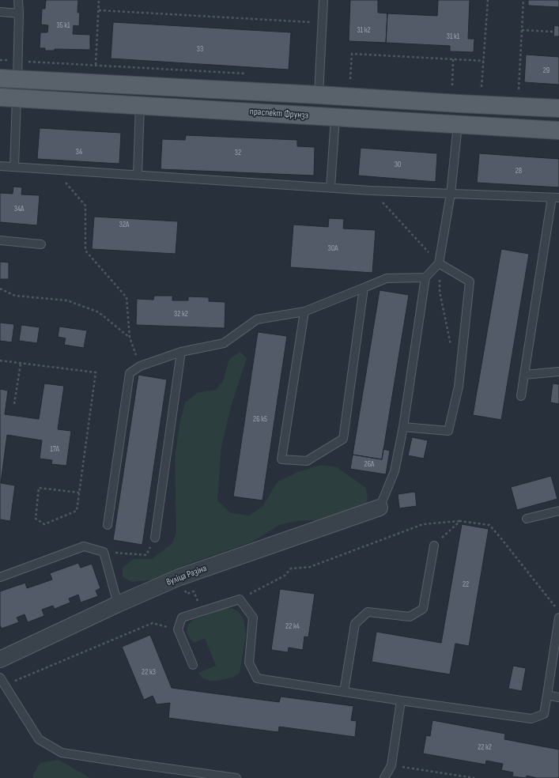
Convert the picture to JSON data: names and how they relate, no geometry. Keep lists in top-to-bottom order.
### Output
{
  "streets": {
    "main road": ["праспект Фрунзэ"],
    "street": ["вуліца Разіна"]
  },
  "house_numbers": [
    "35 к1",
    "31 к2",
    "31 к1",
    "33",
    "29",
    "34",
    "32",
    "30",
    "28",
    "34А",
    "32А",
    "30А",
    "32 к2",
    "26 к5",
    "17А",
    "26А",
    "22",
    "22 к4",
    "22 к3",
    "22 к2"
  ]
}
